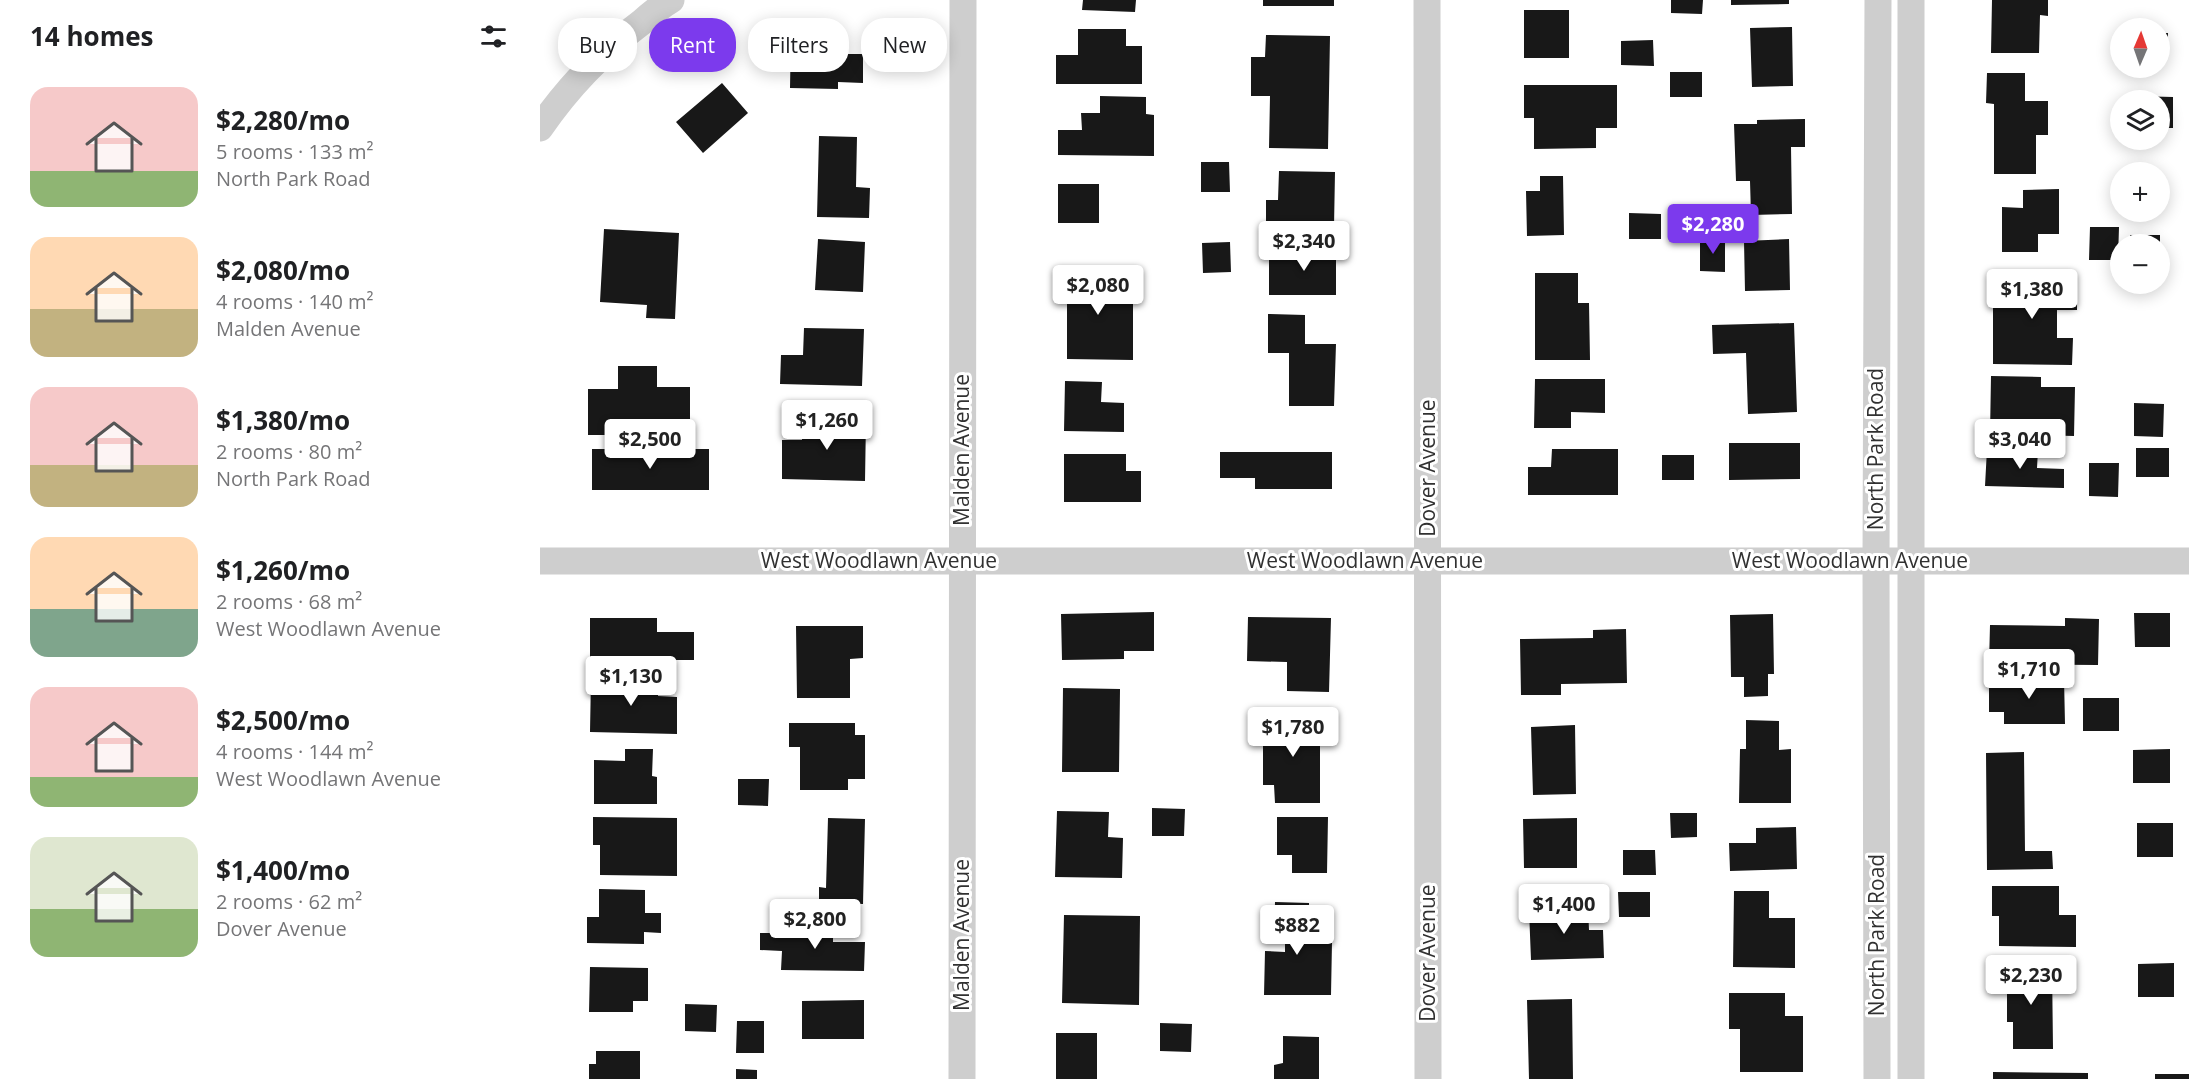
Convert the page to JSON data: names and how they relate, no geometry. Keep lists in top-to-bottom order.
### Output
{
  "streets": {
    "street": [
      "North Park Road",
      "Malden Avenue",
      "Dover Avenue",
      "West Woodlawn Avenue"
    ]
  },
  "crossings": [
    ["North Park Road", "West Woodlawn Avenue"],
    ["Malden Avenue", "West Woodlawn Avenue"],
    ["Dover Avenue", "West Woodlawn Avenue"]
  ],
  "north": "top",
  "page": {
    "heading": "14 homes",
    "map_buttons": ["+", "−"],
    "chip": [
      "Buy",
      "Rent",
      "Filters",
      "New"
    ],
    "list": [
      {
        "name": "$2,280/mo",
        "note": "5 rooms · 133 m² · North Park Road"
      },
      {
        "name": "$2,080/mo",
        "note": "4 rooms · 140 m² · Malden Avenue"
      },
      {
        "name": "$1,380/mo",
        "note": "2 rooms · 80 m² · North Park Road"
      },
      {
        "name": "$1,260/mo",
        "note": "2 rooms · 68 m² · West Woodlawn Avenue"
      },
      {
        "name": "$2,500/mo",
        "note": "4 rooms · 144 m² · West Woodlawn Avenue"
      },
      {
        "name": "$1,400/mo",
        "note": "2 rooms · 62 m² · Dover Avenue"
      }
    ],
    "price": [
      "$2,280",
      "$2,340",
      "$2,080",
      "$1,380",
      "$1,260",
      "$2,500",
      "$3,040",
      "$1,710",
      "$1,130",
      "$1,780",
      "$1,400",
      "$2,800",
      "$882",
      "$2,230"
    ]
  }
}
